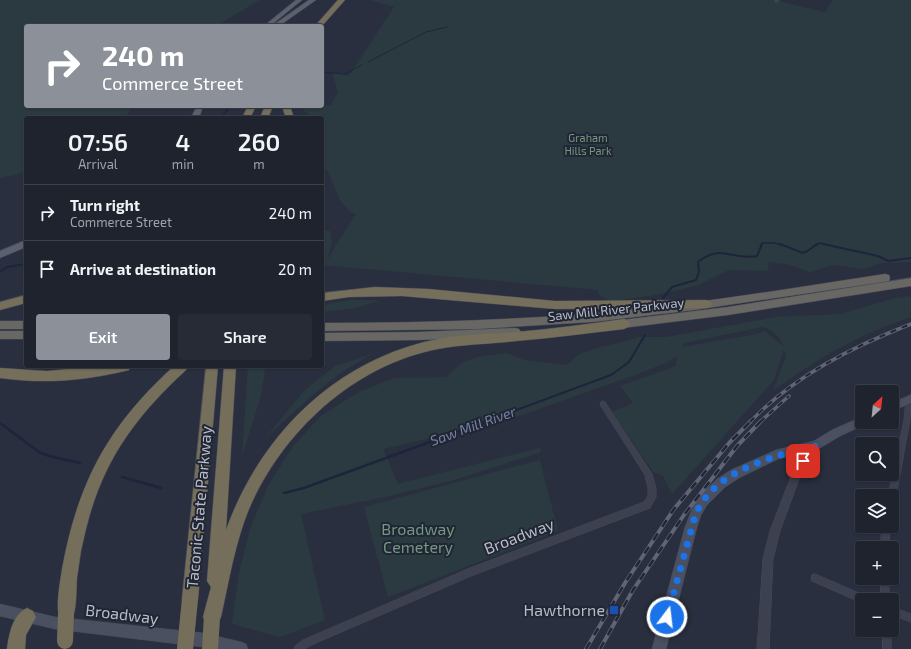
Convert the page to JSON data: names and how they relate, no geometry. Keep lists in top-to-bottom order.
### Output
{
  "streets": {
    "highway": ["Saw Mill River Parkway", "Taconic State Parkway"],
    "main road": ["Broadway"]
  },
  "water": ["Saw Mill River"],
  "parks": ["Graham Hills Park", "Broadway Cemetery"],
  "places": {
    "transit": ["Hawthorne"]
  },
  "north": "top right",
  "page": {
    "turn": ["240 m", "Commerce Street"],
    "eta": [
      "07:56",
      "Arrival",
      "4",
      "min",
      "260",
      "m"
    ],
    "list": [
      {
        "name": "Turn right",
        "note": "Commerce Street",
        "value": "240 m"
      },
      {
        "name": "Arrive at destination",
        "value": "20 m"
      }
    ],
    "buttons": ["Exit", "Share"],
    "map_buttons": ["+", "−"]
  }
}
